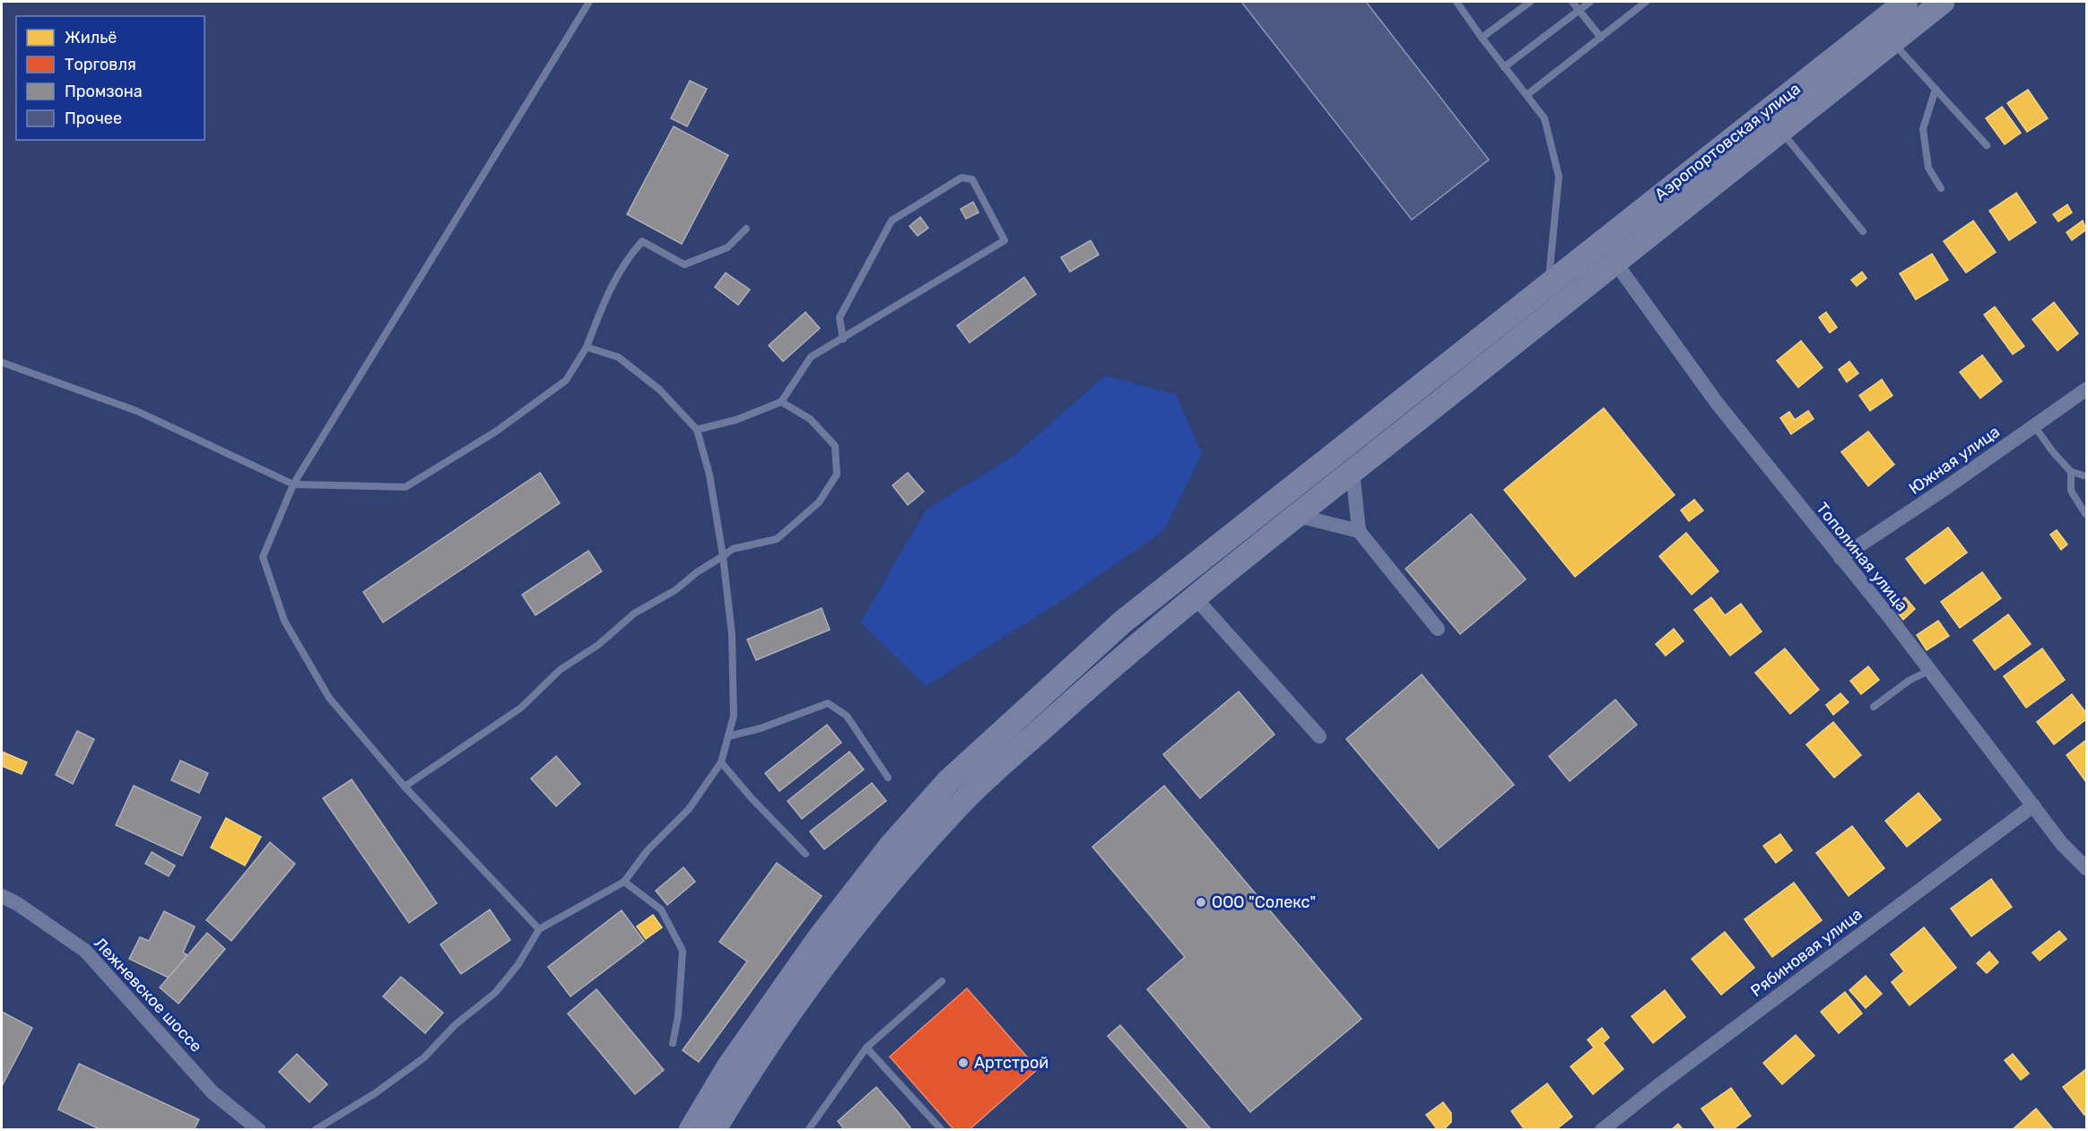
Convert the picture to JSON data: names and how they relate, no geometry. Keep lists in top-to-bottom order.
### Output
{
  "streets": {
    "main road": ["Аэропортовская улица"],
    "street": [
      "Южная улица",
      "Тополиная улица",
      "Рябиновая улица",
      "Лежневское шоссе"
    ]
  },
  "crossings": [
    ["Аэропортовская улица", "Тополиная улица"],
    ["Южная улица", "Тополиная улица"],
    ["Тополиная улица", "Рябиновая улица"]
  ],
  "places": ["ООО \"Солекс\"", "Артстрой"],
  "legend": [
    "Жильё",
    "Торговля",
    "Промзона",
    "Прочее"
  ]
}
